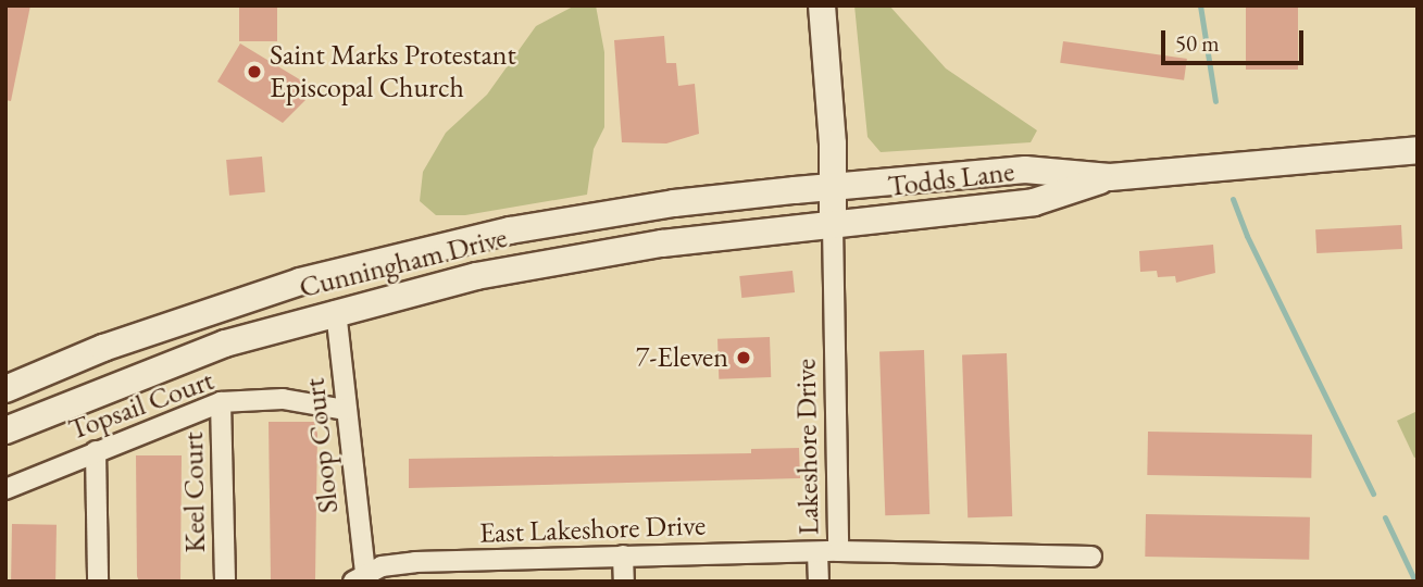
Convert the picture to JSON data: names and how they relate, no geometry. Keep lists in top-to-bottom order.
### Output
{
  "streets": {
    "main road": ["Todds Lane", "Cunningham Drive"],
    "street": [
      "Topsail Court",
      "Sloop Court",
      "Lakeshore Drive",
      "Keel Court",
      "East Lakeshore Drive"
    ]
  },
  "crossings": [
    ["Todds Lane", "Cunningham Drive"],
    ["Todds Lane", "Lakeshore Drive"],
    ["Cunningham Drive", "Sloop Court"],
    ["Cunningham Drive", "Lakeshore Drive"],
    ["Topsail Court", "Sloop Court"],
    ["Topsail Court", "Keel Court"],
    ["Sloop Court", "East Lakeshore Drive"],
    ["Lakeshore Drive", "East Lakeshore Drive"]
  ],
  "places": ["Saint Marks Protestant Episcopal Church", "7-Eleven"],
  "scale_bar": "50 m"
}
